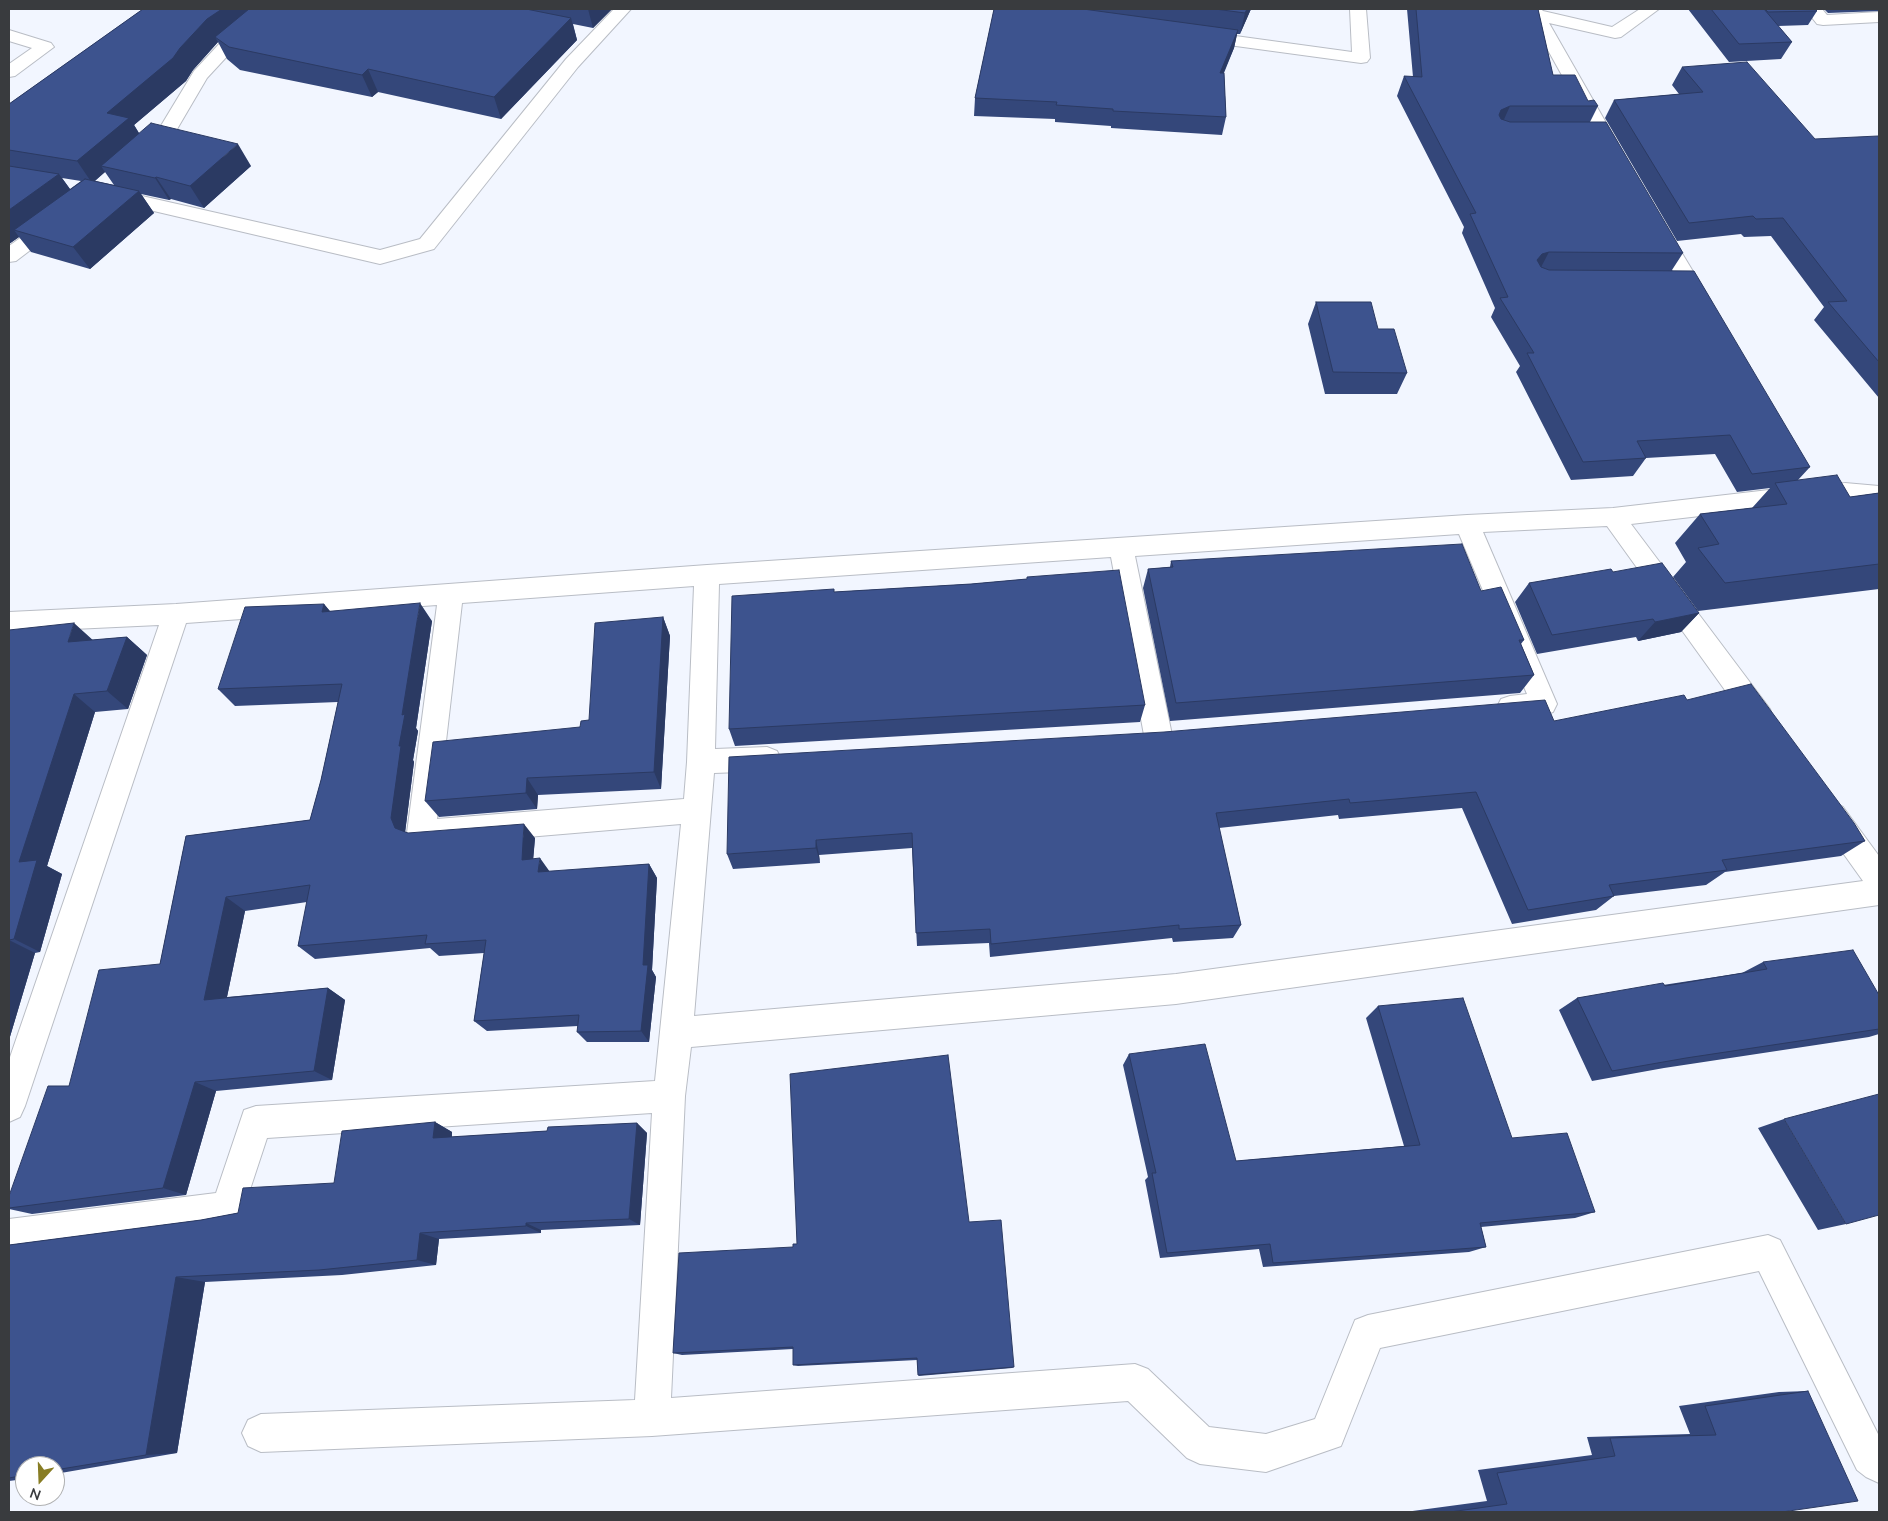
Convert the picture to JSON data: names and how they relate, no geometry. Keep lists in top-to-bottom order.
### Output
{
  "north": "bottom"
}
